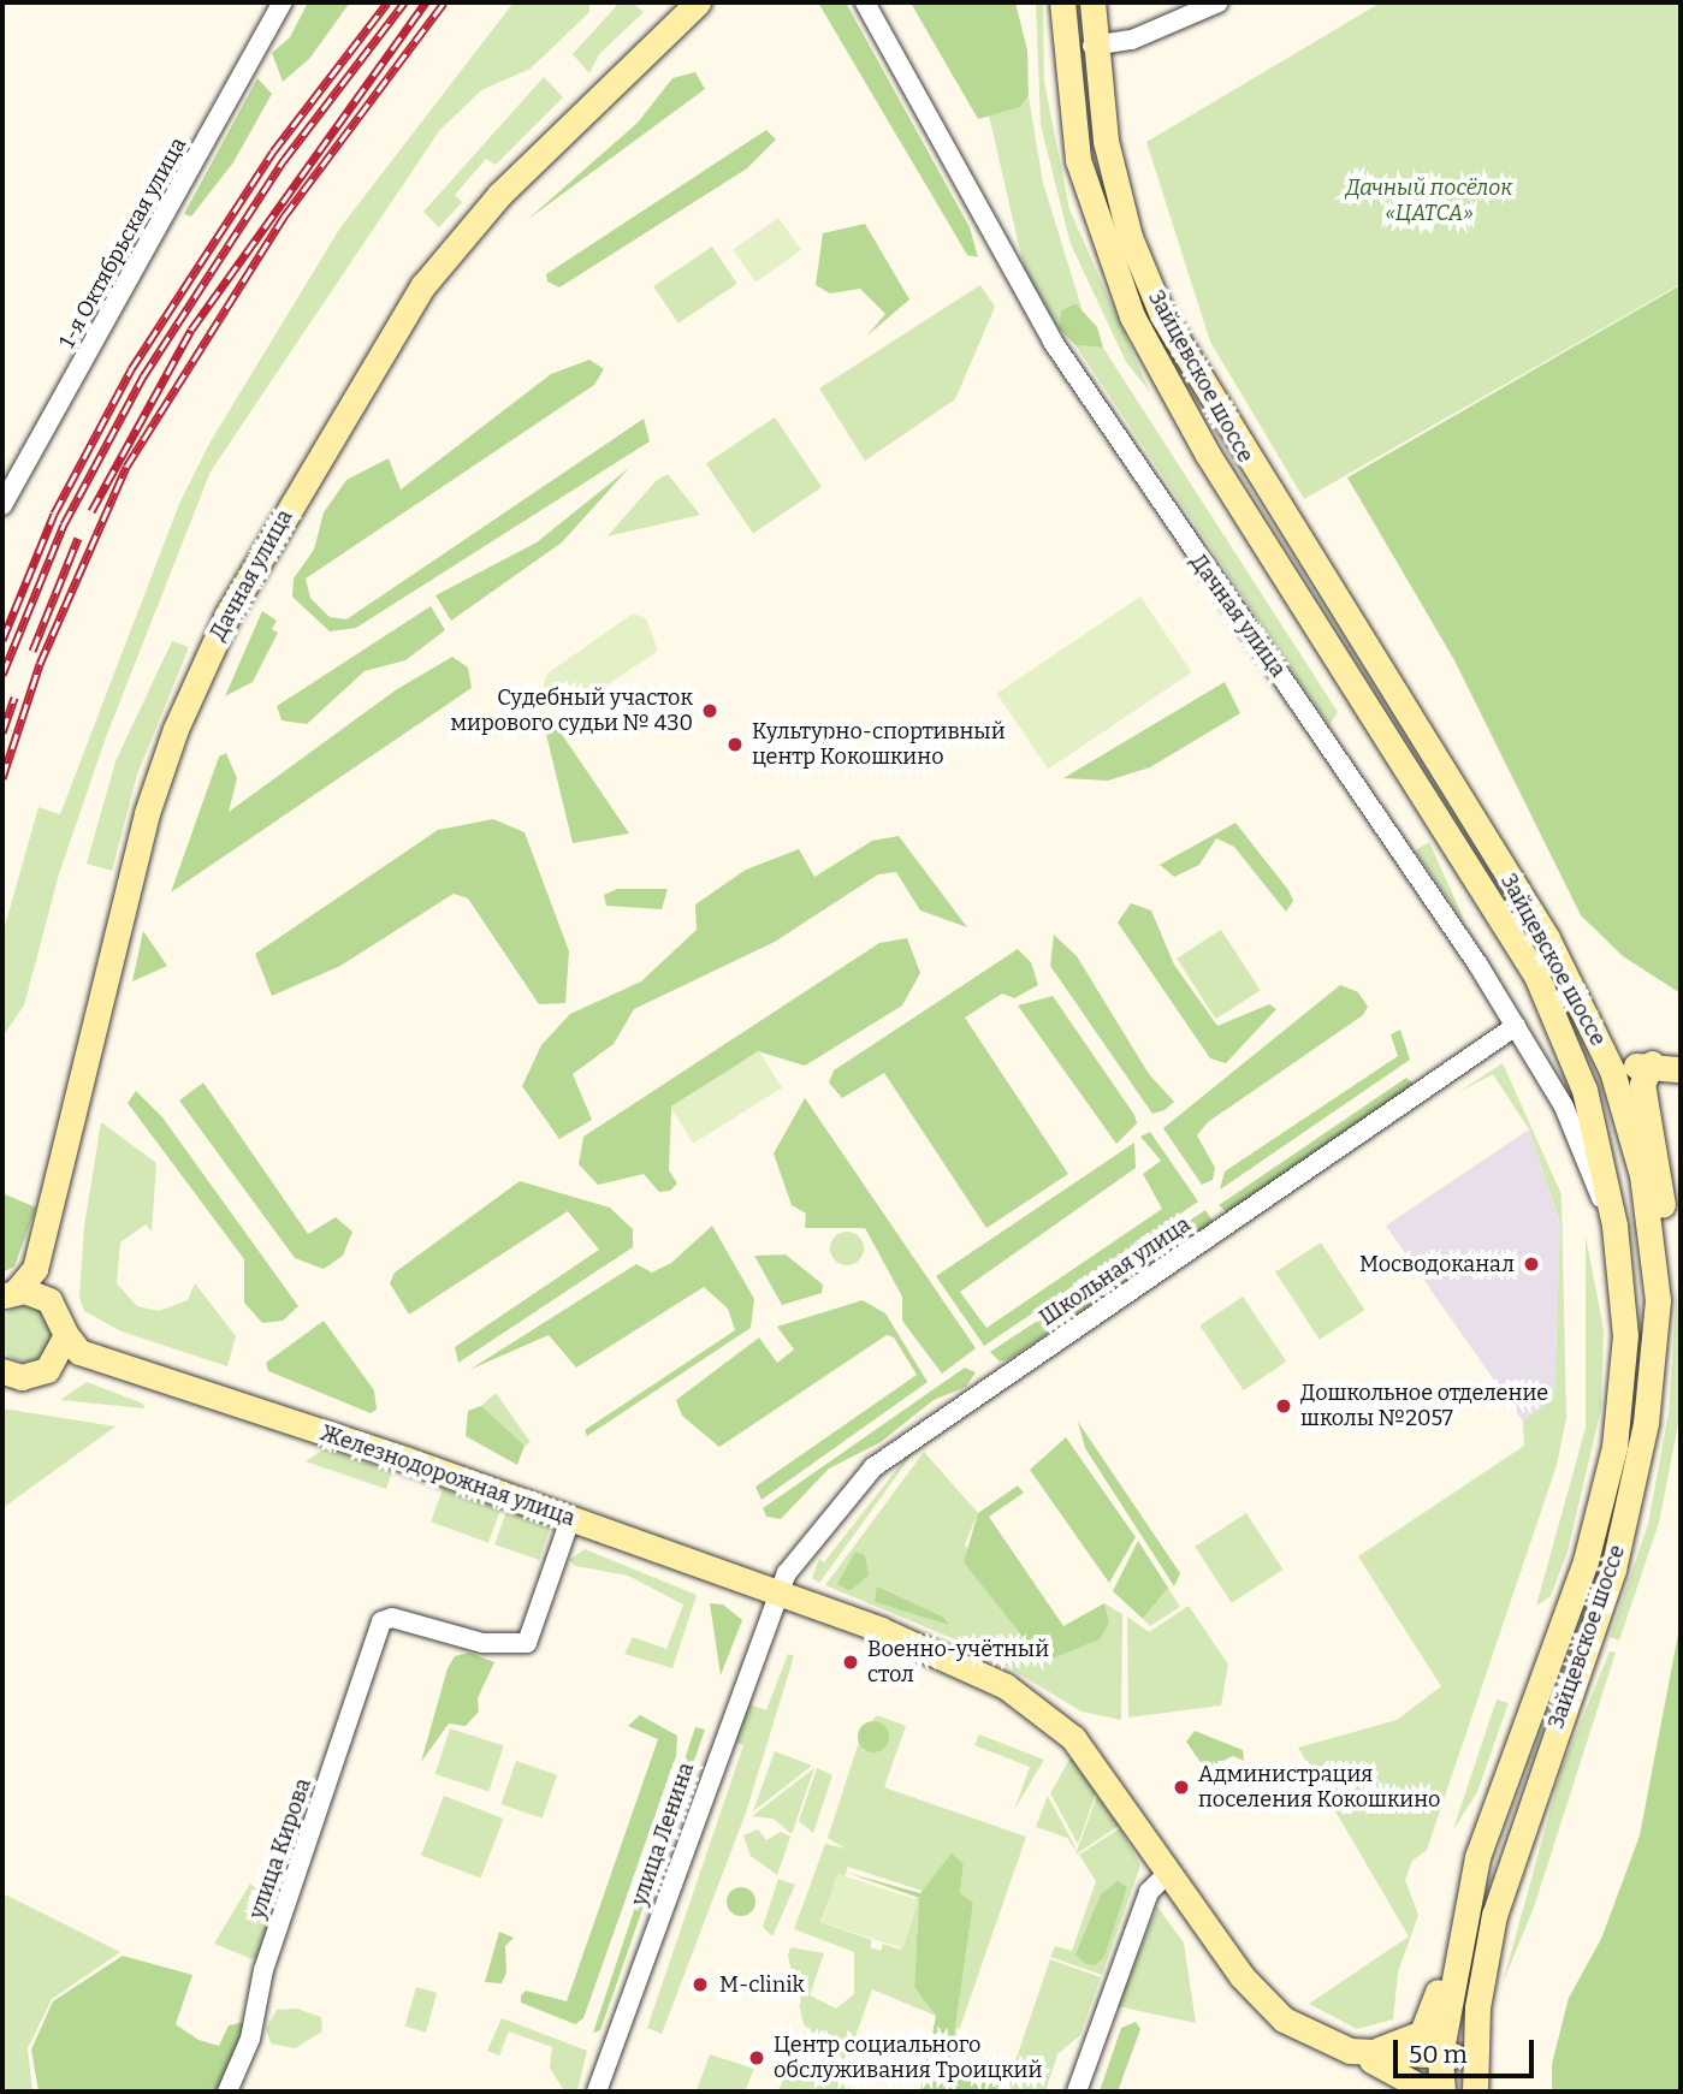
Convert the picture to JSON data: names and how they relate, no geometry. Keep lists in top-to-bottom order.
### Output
{
  "streets": {
    "main road": ["Зайцевское шоссе", "Дачная улица", "Железнодорожная улица"],
    "street": [
      "1-я Октябрьская улица",
      "Школьная улица",
      "улица Ленина",
      "улица Кирова"
    ]
  },
  "crossings": [
    ["Зайцевское шоссе", "Дачная улица"],
    ["Дачная улица", "Школьная улица"],
    ["Школьная улица", "Железнодорожная улица"],
    ["Школьная улица", "улица Ленина"],
    ["Железнодорожная улица", "улица Ленина"],
    ["Железнодорожная улица", "улица Кирова"]
  ],
  "parks": ["Дачный посёлок «ЦАТСА»"],
  "places": [
    "Судебный участок мирового судьи № 430",
    "Культурно-спортивный центр Кокошкино",
    "Мосводоканал",
    "Дошкольное отделение школы №2057",
    "Военно-учётный стол",
    "Администрация поселения Кокошкино",
    "M-clinik",
    "Центр социального обслуживания Троицкий"
  ],
  "scale_bar": "50 m"
}
